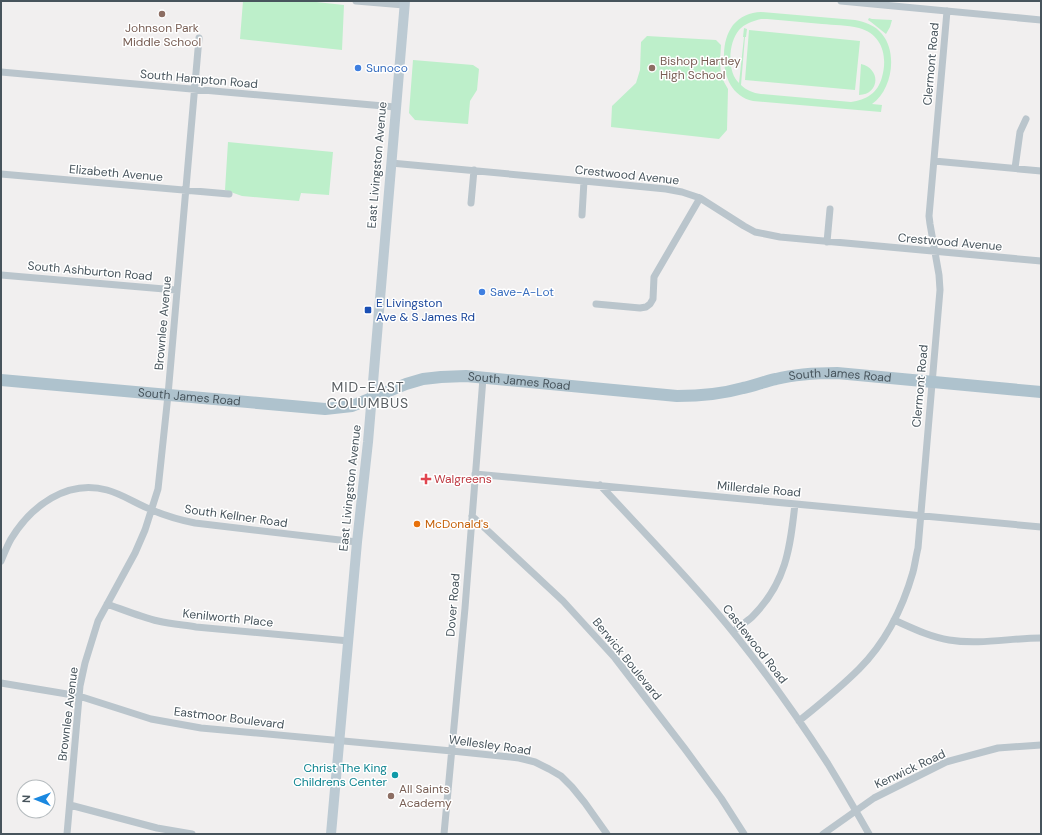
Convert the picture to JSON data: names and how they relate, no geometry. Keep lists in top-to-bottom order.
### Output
{
  "streets": {
    "main road": ["East Livingston Avenue", "South James Road"],
    "street": [
      "Clermont Road",
      "South Hampton Road",
      "Elizabeth Avenue",
      "Crestwood Avenue",
      "South Ashburton Road",
      "Brownlee Avenue",
      "Millerdale Road",
      "South Kellner Road",
      "Dover Road",
      "Kenilworth Place",
      "Castlewood Road",
      "Berwick Boulevard",
      "Eastmoor Boulevard",
      "Wellesley Road",
      "Kenwick Road"
    ]
  },
  "crossings": [
    ["Clermont Road", "Crestwood Avenue"],
    ["Clermont Road", "South James Road"],
    ["Clermont Road", "Millerdale Road"],
    ["Clermont Road", "Castlewood Road"],
    ["South Hampton Road", "East Livingston Avenue"],
    ["South Hampton Road", "Brownlee Avenue"],
    ["East Livingston Avenue", "Crestwood Avenue"],
    ["East Livingston Avenue", "South James Road"],
    ["East Livingston Avenue", "South Kellner Road"],
    ["East Livingston Avenue", "Kenilworth Place"],
    ["East Livingston Avenue", "Eastmoor Boulevard"],
    ["East Livingston Avenue", "Wellesley Road"],
    ["Elizabeth Avenue", "Brownlee Avenue"],
    ["South Ashburton Road", "Brownlee Avenue"],
    ["Brownlee Avenue", "South James Road"],
    ["Brownlee Avenue", "South Kellner Road"],
    ["Brownlee Avenue", "Kenilworth Place"],
    ["Brownlee Avenue", "Eastmoor Boulevard"],
    ["South James Road", "Dover Road"],
    ["Millerdale Road", "Dover Road"],
    ["Millerdale Road", "Castlewood Road"],
    ["Dover Road", "Berwick Boulevard"],
    ["Dover Road", "Wellesley Road"],
    ["Castlewood Road", "Kenwick Road"],
    ["Eastmoor Boulevard", "Wellesley Road"]
  ],
  "districts": ["MID-EAST COLUMBUS"],
  "places": {
    "other": [
      "Johnson Park Middle School",
      "Sunoco",
      "Bishop Hartley High School",
      "Save-A-Lot",
      "McDonald's",
      "Christ The King Childrens Center",
      "All Saints Academy"
    ],
    "transit": ["E Livingston Ave & S James Rd"],
    "health": ["Walgreens"]
  },
  "north": "left"
}
